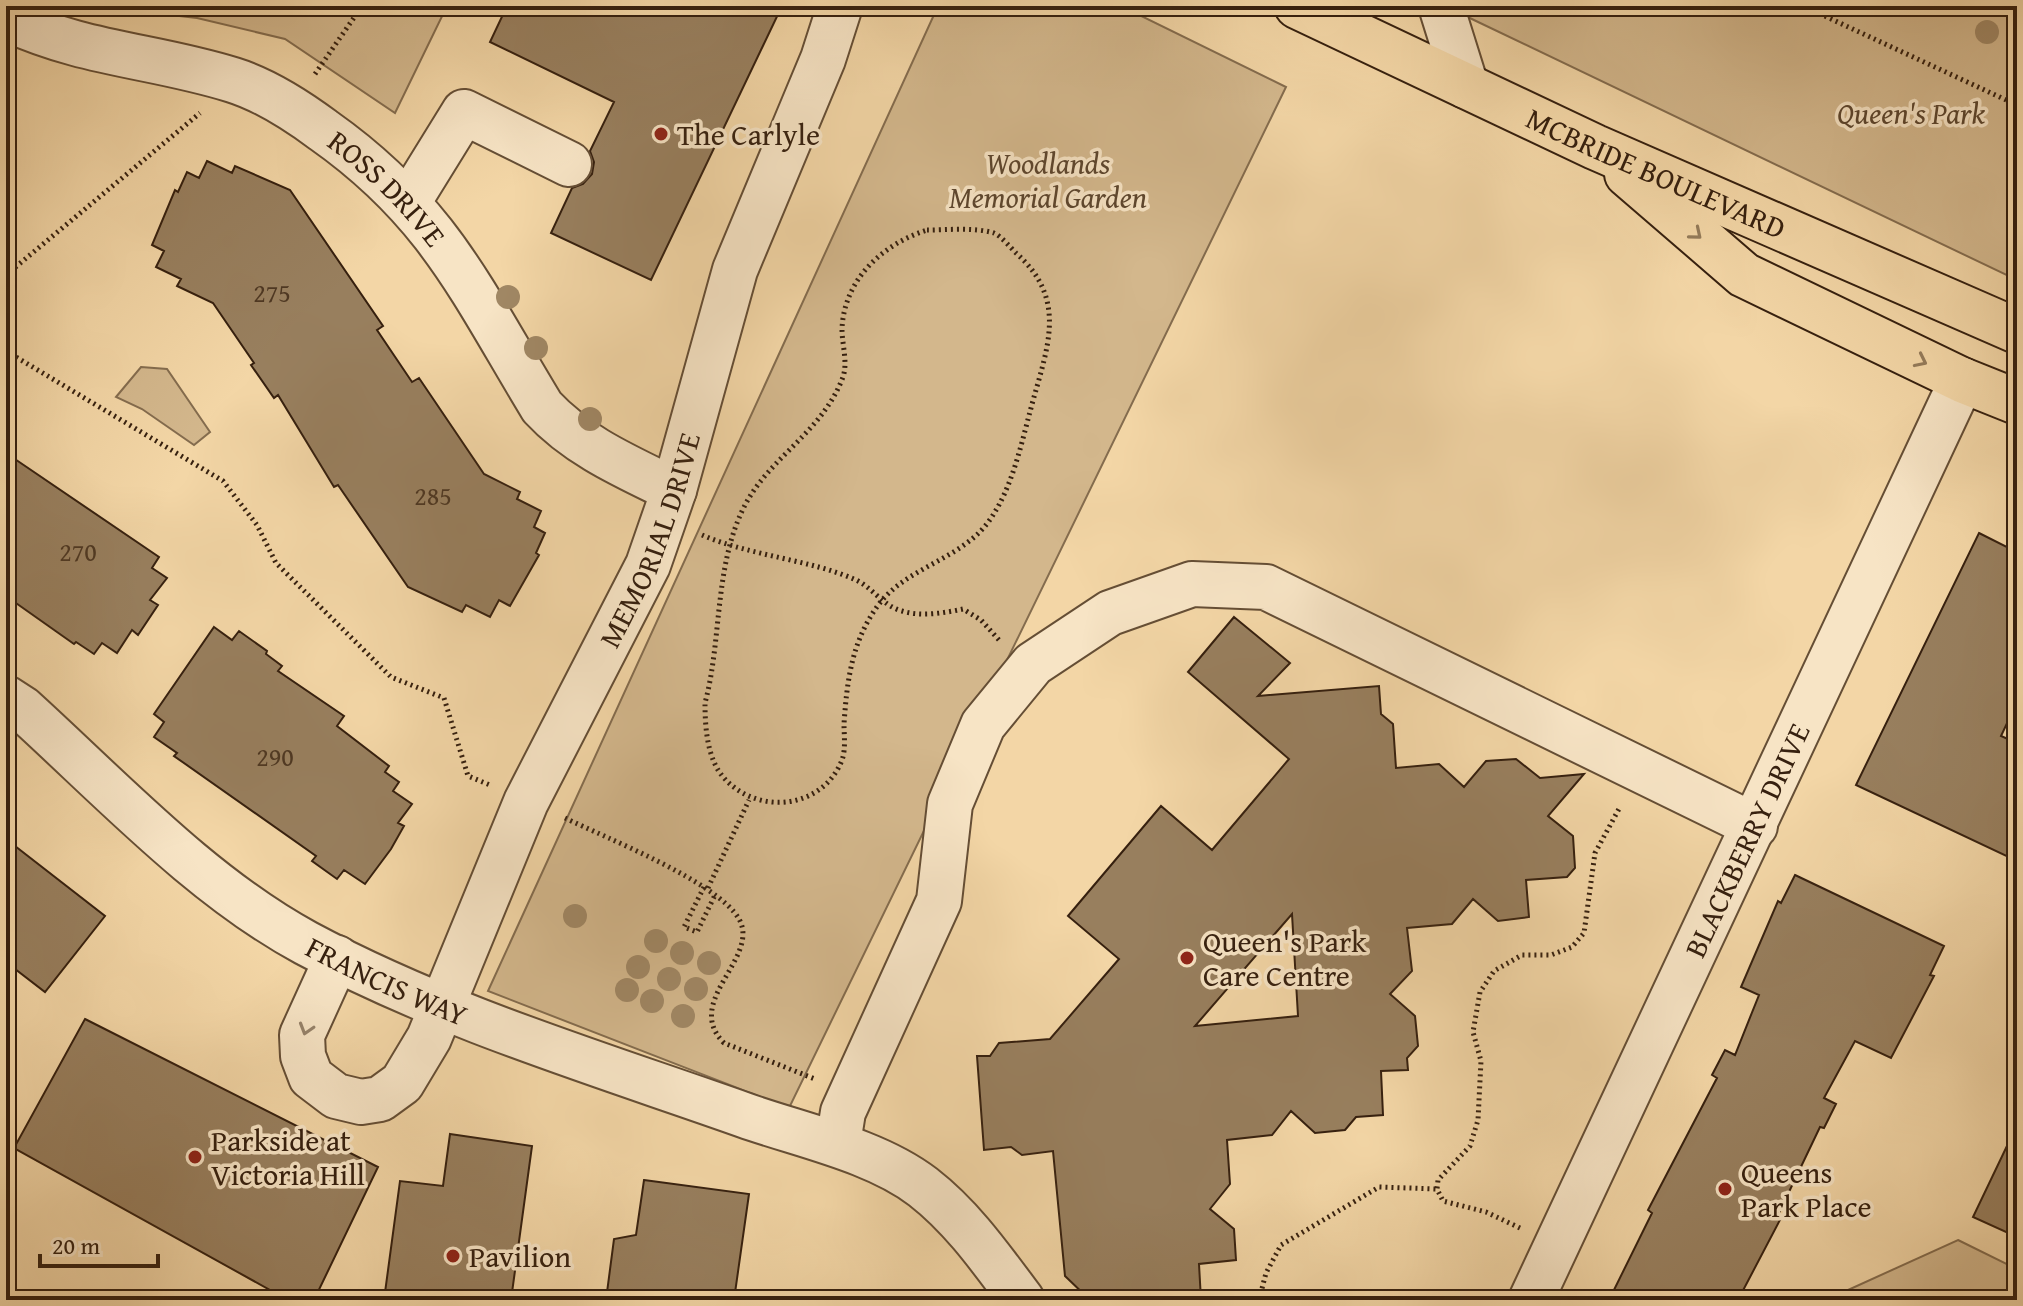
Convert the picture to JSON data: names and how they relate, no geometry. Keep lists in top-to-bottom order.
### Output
{
  "streets": {
    "main road": ["MCBRIDE BOULEVARD"],
    "street": [
      "ROSS DRIVE",
      "MEMORIAL DRIVE",
      "BLACKBERRY DRIVE",
      "FRANCIS WAY"
    ]
  },
  "crossings": [
    ["ROSS DRIVE", "MEMORIAL DRIVE"],
    ["MEMORIAL DRIVE", "FRANCIS WAY"]
  ],
  "parks": ["Queen's Park", "Woodlands Memorial Garden"],
  "places": [
    "The Carlyle",
    "Queen's Park Care Centre",
    "Parkside at Victoria Hill",
    "Queens Park Place",
    "Pavilion"
  ],
  "house_numbers": [
    "275",
    "285",
    "270",
    "290"
  ],
  "scale_bar": "20 m"
}
